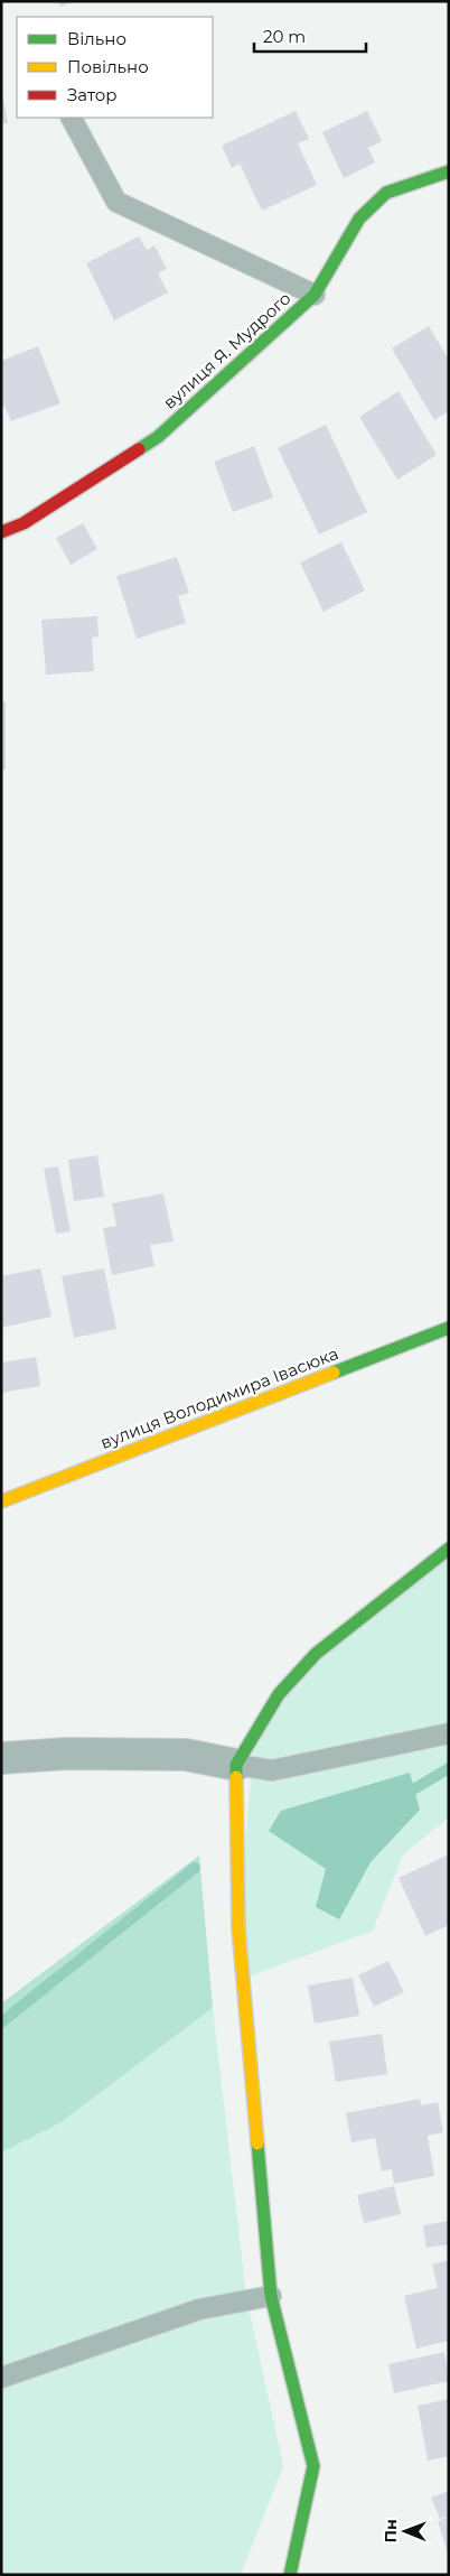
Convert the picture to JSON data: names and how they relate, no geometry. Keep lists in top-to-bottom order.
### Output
{
  "streets": {
    "street": ["вулиця Я. Мудрого", "вулиця Володимира Івасюка"]
  },
  "legend": ["Вільно", "Повільно", "Затор"],
  "scale_bar": "20 m",
  "north": "left"
}
